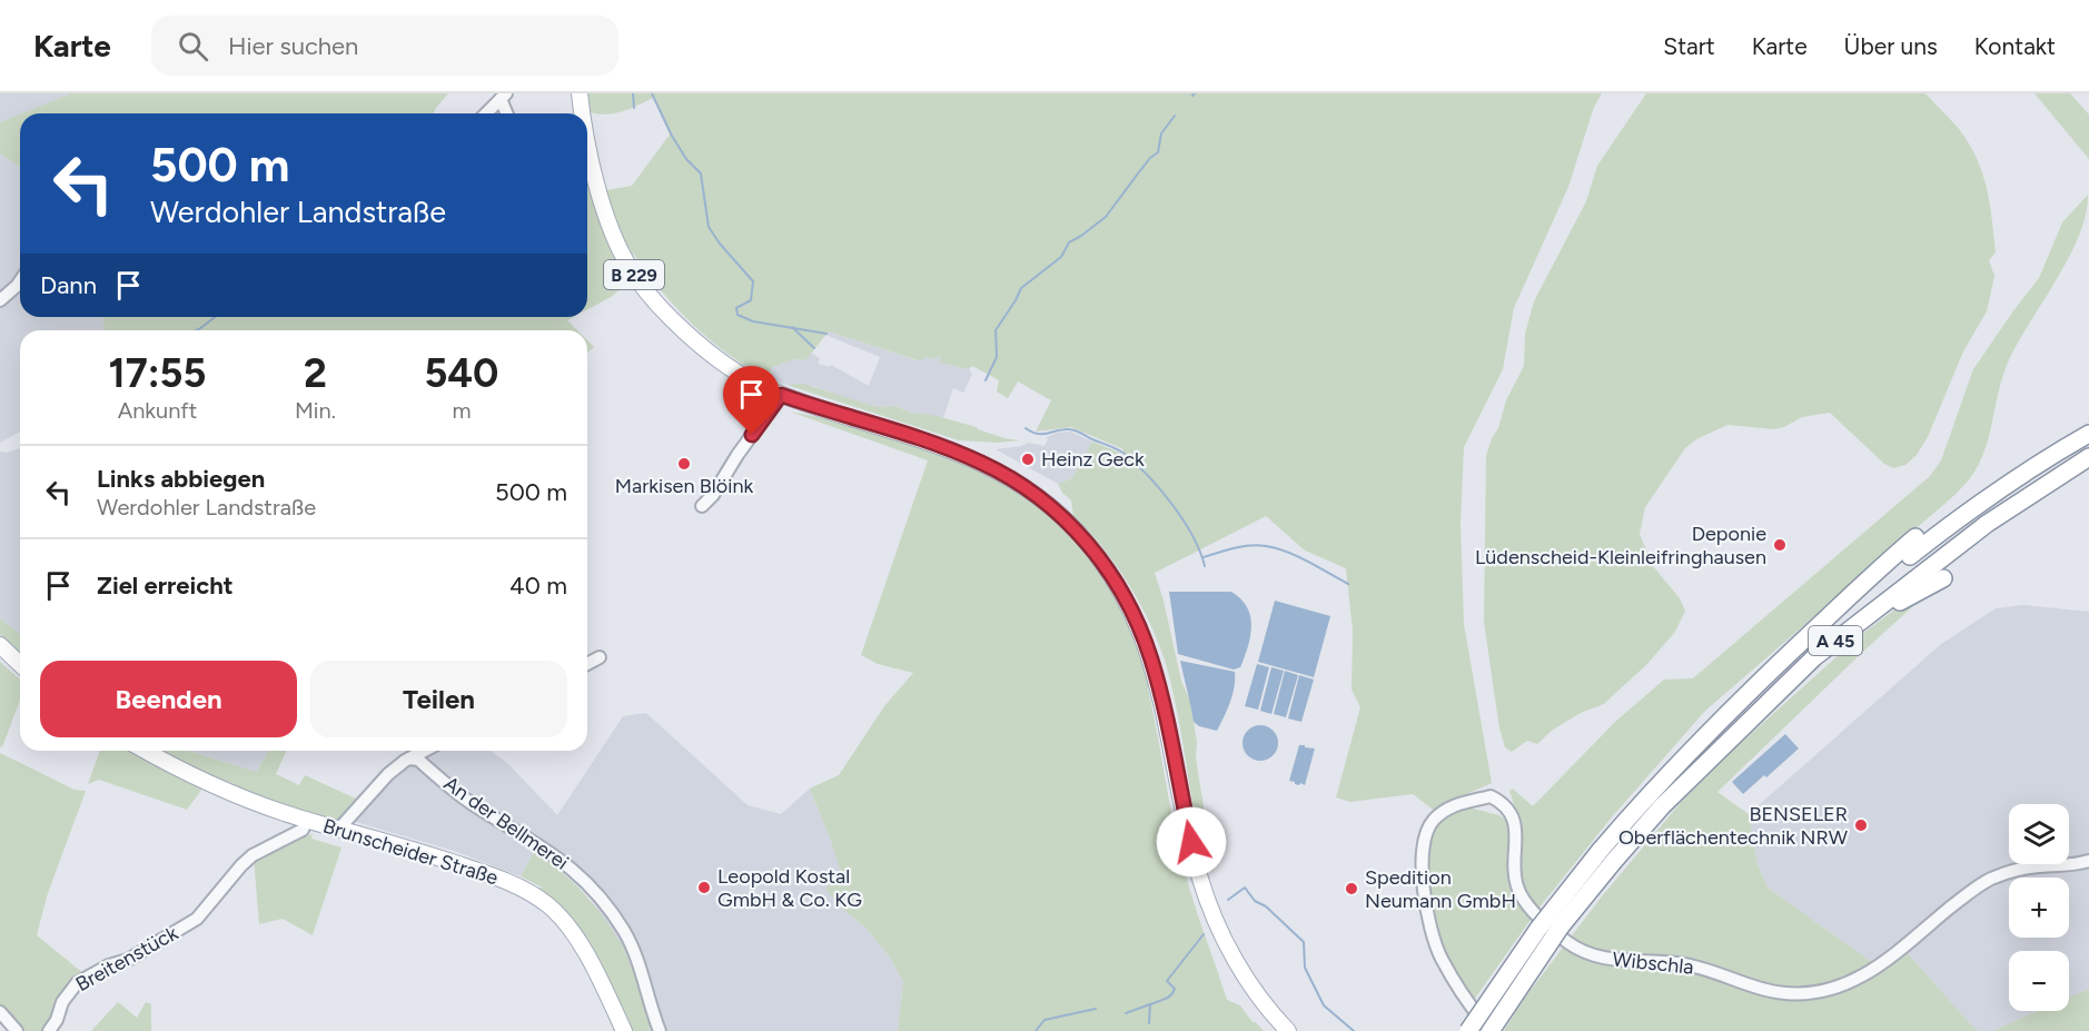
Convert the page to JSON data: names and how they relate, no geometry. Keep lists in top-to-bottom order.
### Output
{
  "streets": {
    "highway": ["A 45"],
    "main road": ["B 229", "Brunscheider Straße"],
    "street": ["An der Bellmerei", "Breitenstück", "Wibschla"]
  },
  "crossings": [
    ["A 45", "Wibschla"],
    ["Brunscheider Straße", "Breitenstück"]
  ],
  "places": [
    "Heinz Geck",
    "Markisen Blöink",
    "Deponie Lüdenscheid-Kleinleifringhausen",
    "BENSELER Oberflächentechnik NRW",
    "Leopold Kostal GmbH & Co. KG",
    "Spedition Neumann GmbH"
  ],
  "page": {
    "header": "Karte",
    "search": "Hier suchen",
    "nav": [
      "Start",
      "Karte",
      "Über uns",
      "Kontakt"
    ],
    "turn": ["500 m", "Werdohler Landstraße"],
    "then": "Dann",
    "eta": [
      "17:55",
      "Ankunft",
      "2",
      "Min.",
      "540",
      "m"
    ],
    "list": [
      {
        "name": "Links abbiegen",
        "note": "Werdohler Landstraße",
        "value": "500 m"
      },
      {
        "name": "Ziel erreicht",
        "value": "40 m"
      }
    ],
    "buttons": ["Beenden", "Teilen"],
    "map_buttons": ["+", "−"]
  }
}
